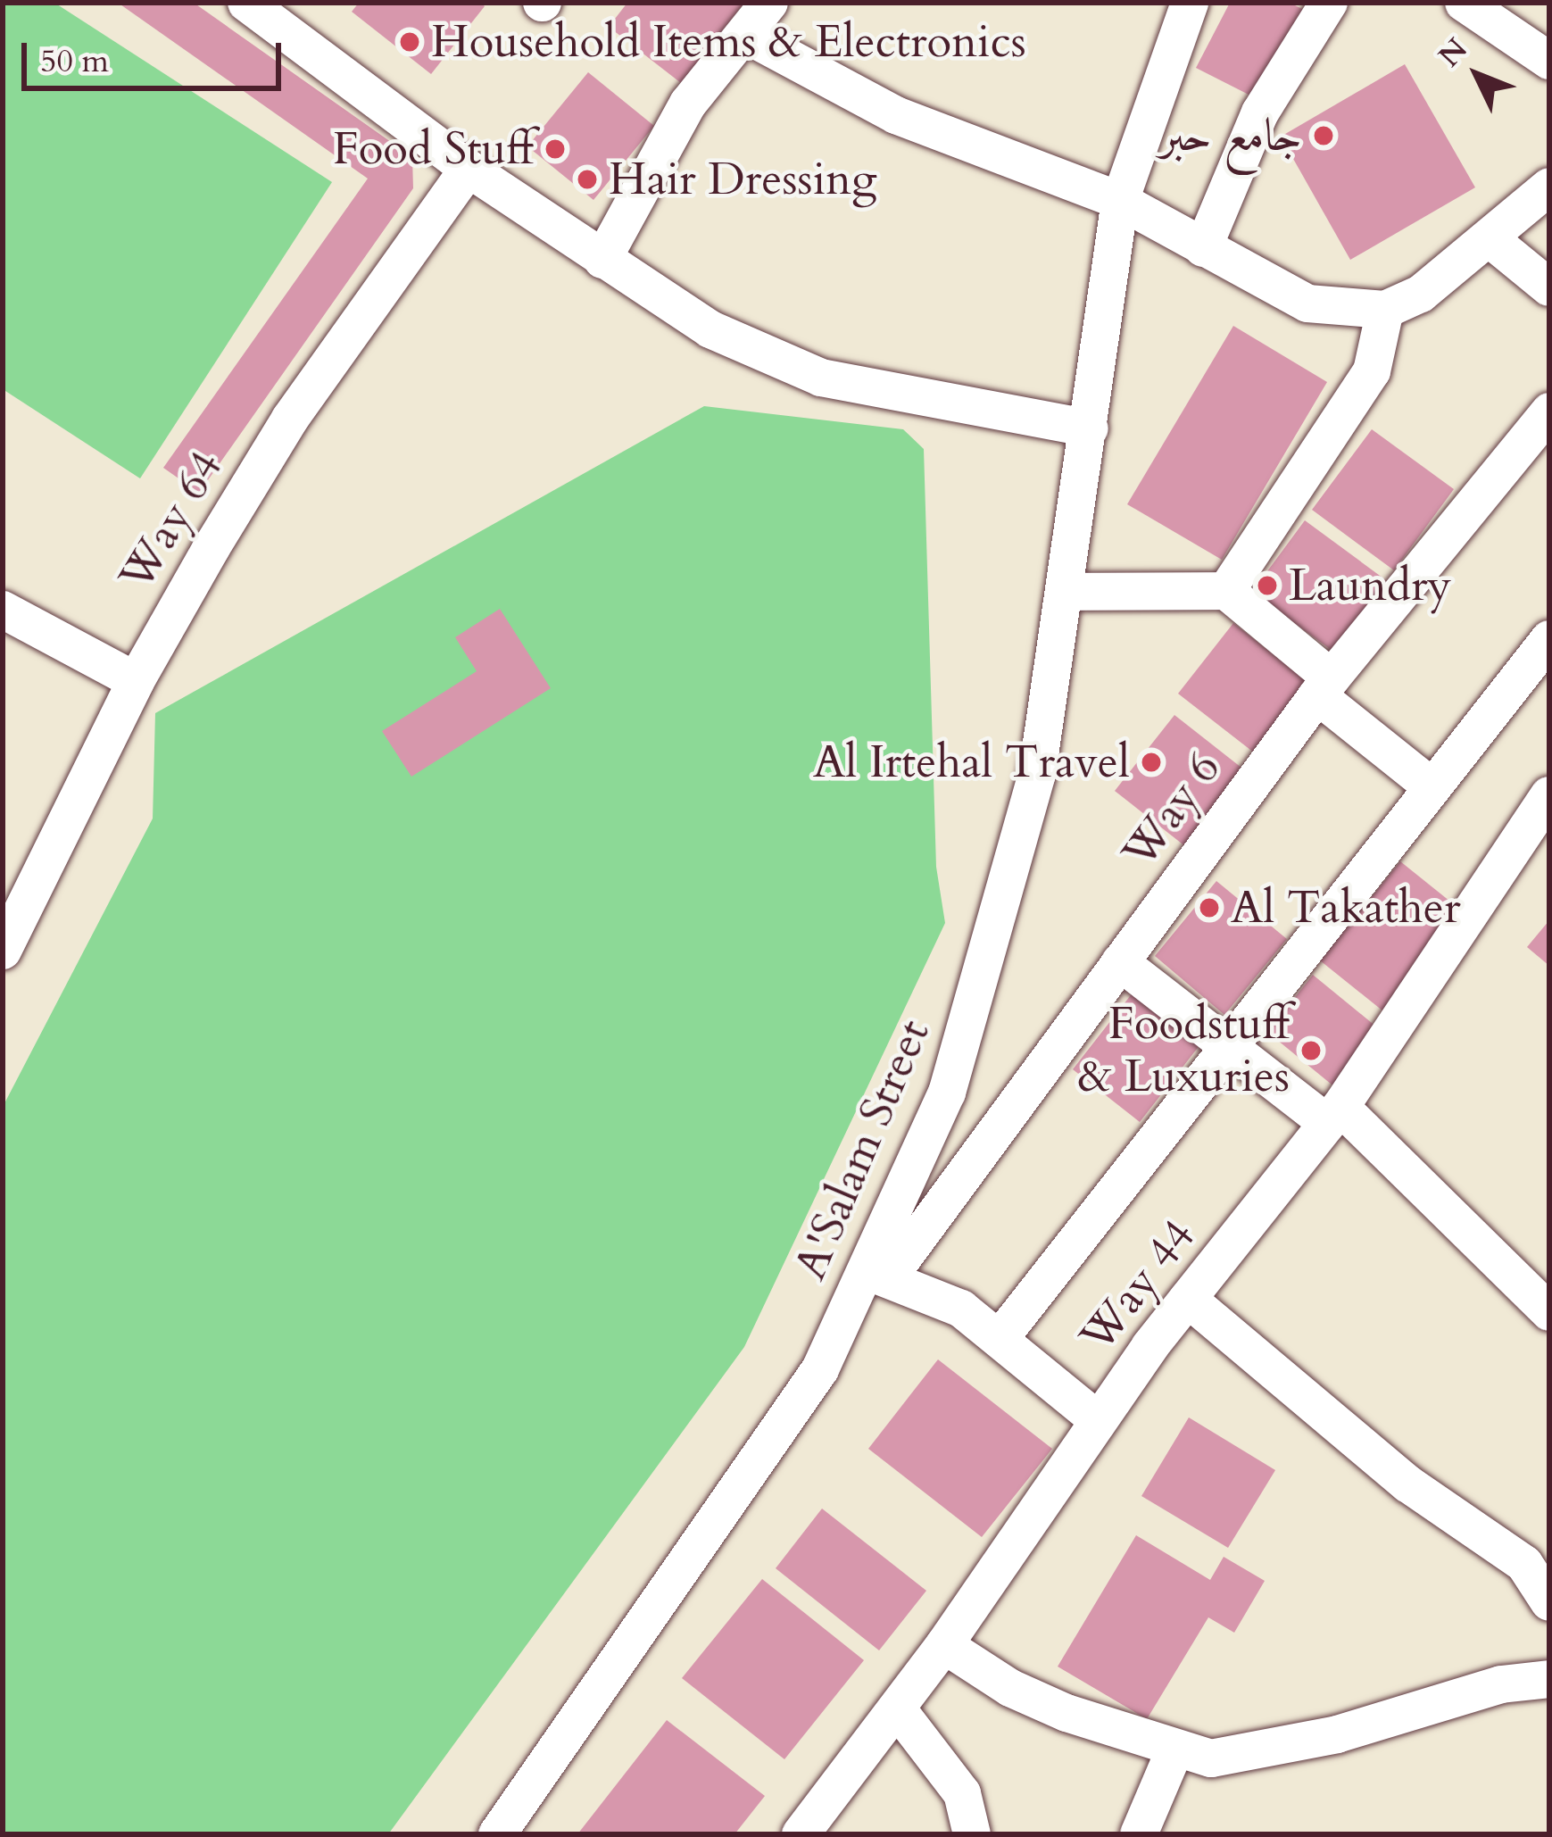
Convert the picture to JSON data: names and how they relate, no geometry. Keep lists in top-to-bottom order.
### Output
{
  "streets": {
    "street": [
      "Way 64",
      "Way 6",
      "A'Salam Street",
      "Way 44"
    ]
  },
  "crossings": [
    ["Way 6", "A'Salam Street"]
  ],
  "places": [
    "Household Items & Electronics",
    "جامع حبر",
    "Food Stuff",
    "Hair Dressing",
    "Laundry",
    "Al Irtehal Travel",
    "Al Takather",
    "Foodstuff & Luxuries"
  ],
  "scale_bar": "50 m",
  "north": "top left"
}
